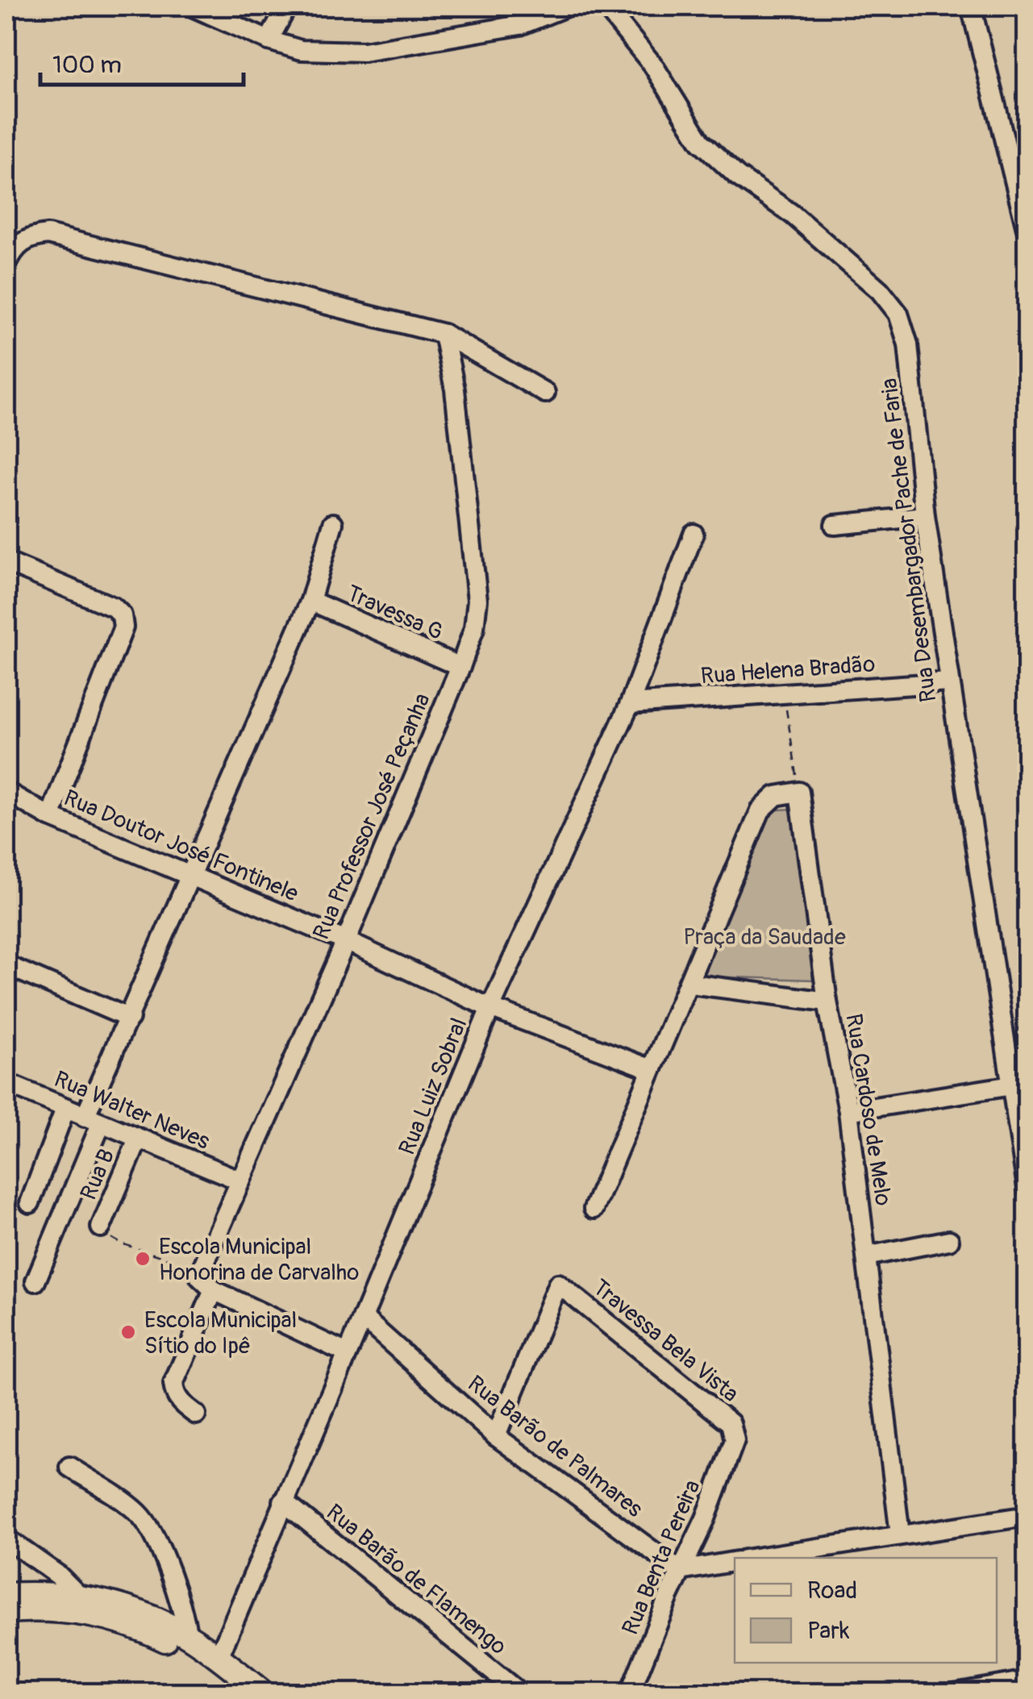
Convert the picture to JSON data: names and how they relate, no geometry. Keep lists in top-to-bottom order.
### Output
{
  "streets": {
    "street": [
      "Rua Desembargador Pache de Faria",
      "Travessa G",
      "Rua Helena Bradão",
      "Rua Professor José Peçanha",
      "Rua Doutor José Fontinele",
      "Rua Luiz Sobral",
      "Rua Walter Neves",
      "Rua Cardoso de Melo",
      "Rua B",
      "Travessa Bela Vista",
      "Rua Barão de Palmares",
      "Rua Benta Pereira",
      "Rua Barão de Flamengo"
    ]
  },
  "crossings": [
    ["Rua Desembargador Pache de Faria", "Rua Helena Bradão"],
    ["Travessa G", "Rua Professor José Peçanha"],
    ["Rua Helena Bradão", "Rua Luiz Sobral"],
    ["Rua Professor José Peçanha", "Rua Doutor José Fontinele"],
    ["Rua Professor José Peçanha", "Rua Walter Neves"],
    ["Rua Doutor José Fontinele", "Rua Luiz Sobral"],
    ["Rua Luiz Sobral", "Rua Barão de Palmares"],
    ["Rua Luiz Sobral", "Rua Barão de Flamengo"],
    ["Rua Walter Neves", "Rua B"],
    ["Travessa Bela Vista", "Rua Barão de Palmares"],
    ["Travessa Bela Vista", "Rua Benta Pereira"],
    ["Rua Barão de Palmares", "Rua Benta Pereira"]
  ],
  "parks": ["Praça da Saudade"],
  "places": ["Escola Municipal Honorina de Carvalho", "Escola Municipal Sítio do Ipê"],
  "legend": ["Road", "Park"],
  "scale_bar": "100 m"
}
